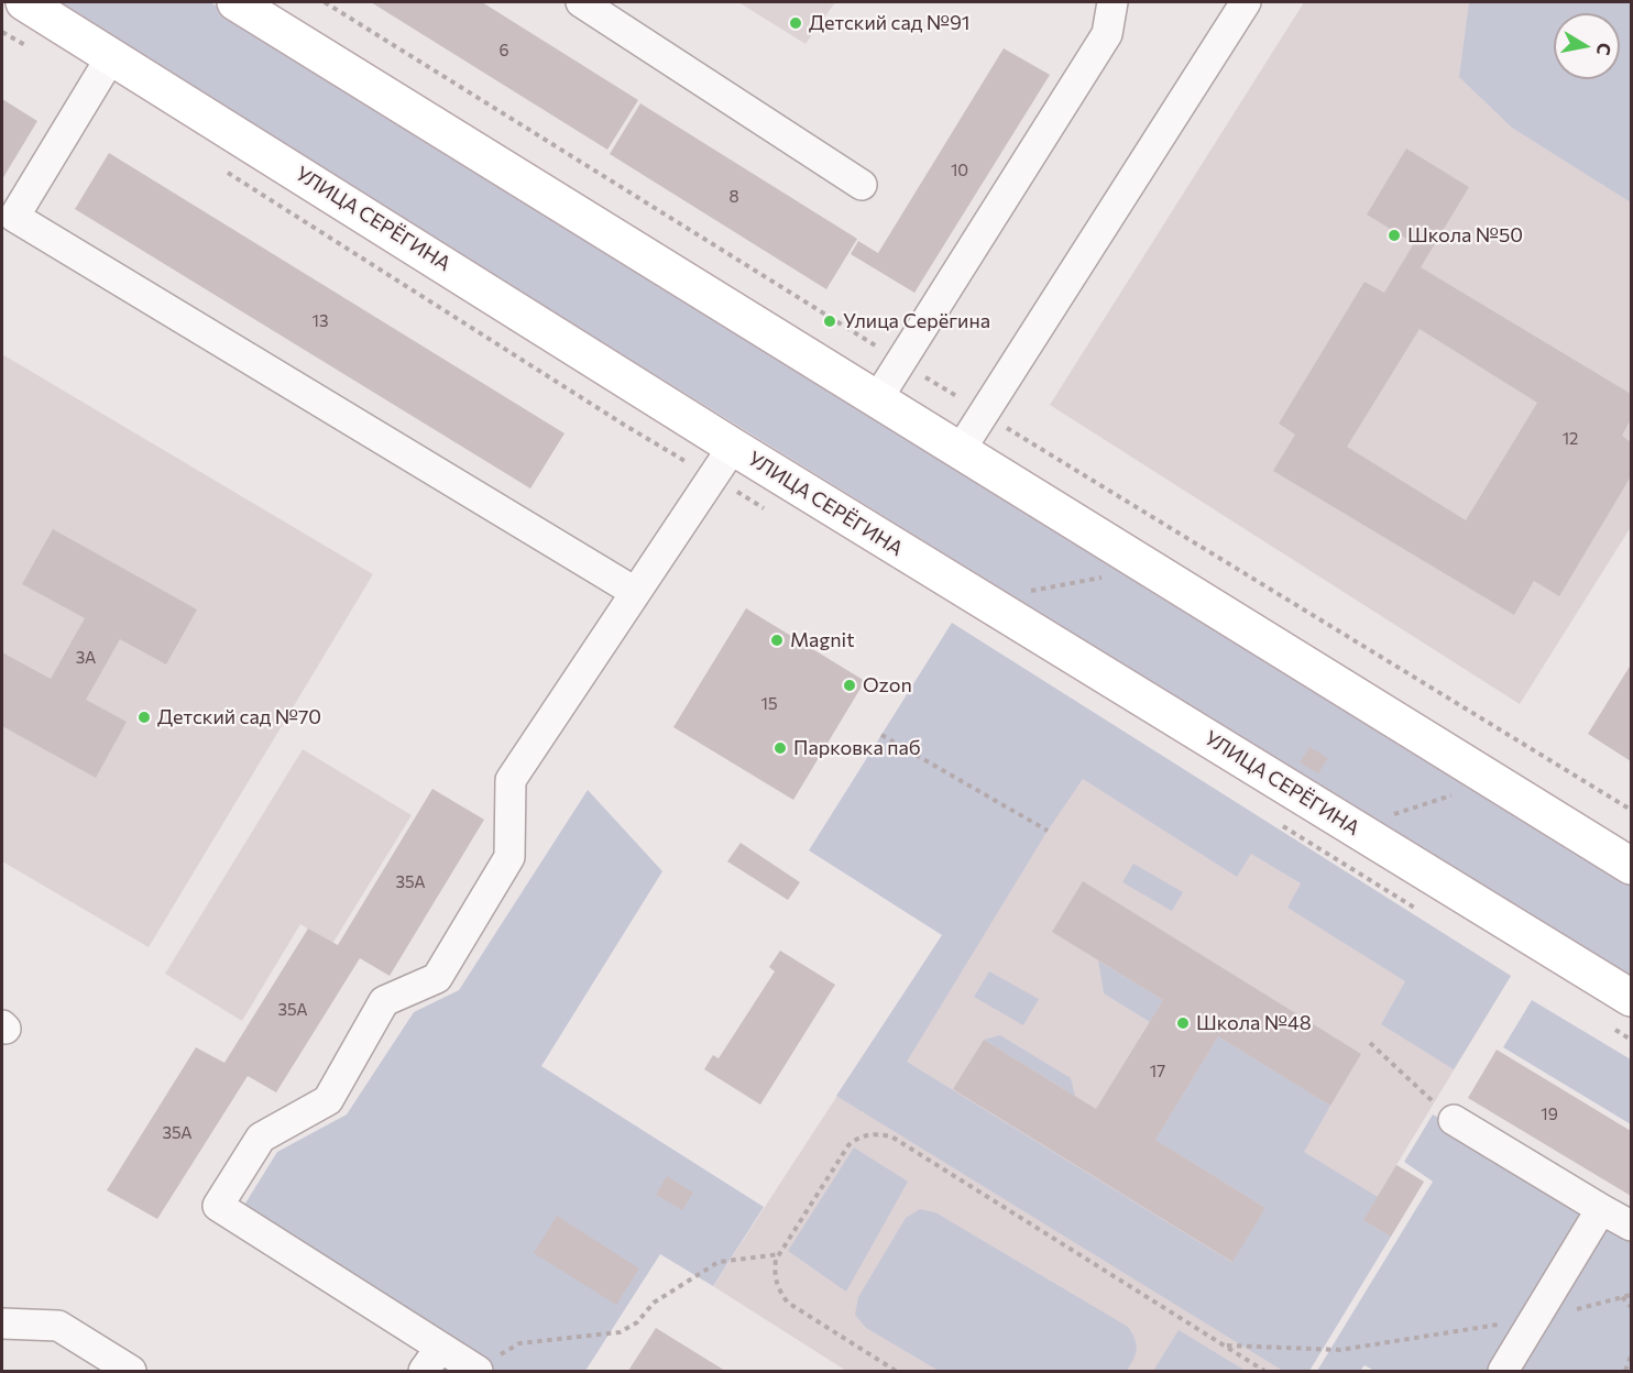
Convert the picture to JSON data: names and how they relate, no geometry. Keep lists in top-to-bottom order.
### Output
{
  "streets": {
    "main road": ["УЛИЦА СЕРЁГИНА"]
  },
  "places": [
    "Детский сад №91",
    "Школа №50",
    "Улица Серёгина",
    "Magnit",
    "Ozon",
    "Детский сад №70",
    "Парковка паб",
    "Школа №48"
  ],
  "house_numbers": [
    "6",
    "10",
    "8",
    "13",
    "12",
    "3А",
    "15",
    "35А",
    "35А",
    "17",
    "19",
    "35А"
  ],
  "north": "right"
}
